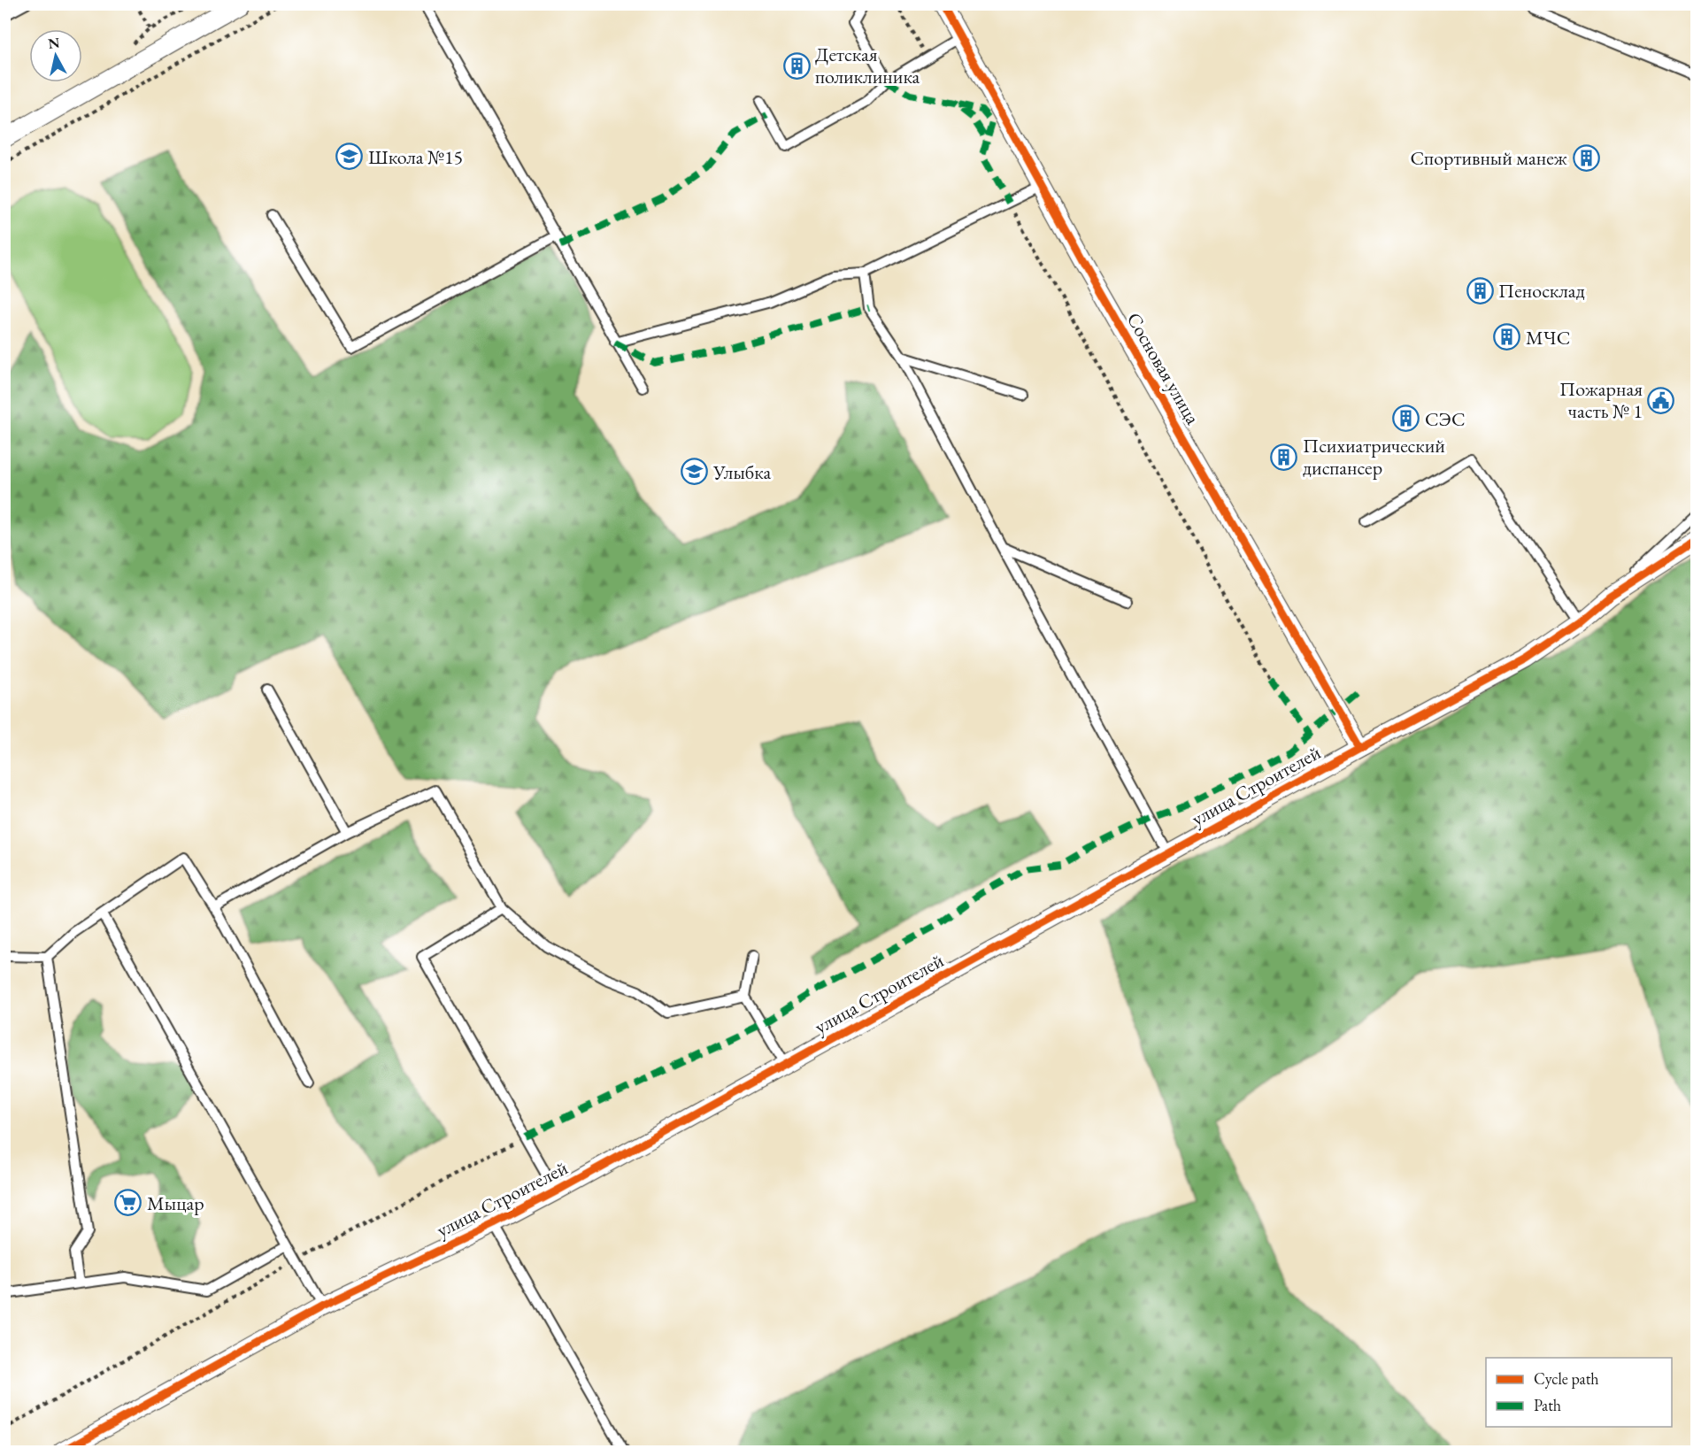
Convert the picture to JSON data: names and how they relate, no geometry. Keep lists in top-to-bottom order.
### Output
{
  "streets": {
    "street": ["Сосновая улица", "улица Строителей"]
  },
  "crossings": [
    ["Сосновая улица", "улица Строителей"]
  ],
  "places": {
    "building": [
      "Детская поликлиника",
      "Спортивный манеж",
      "Пеносклад",
      "МЧС",
      "СЭС",
      "Психиатрический диспансер"
    ],
    "school or university": ["Школа №15", "Улыбка"],
    "public building": ["Пожарная часть № 1"],
    "supermarket": ["Мыцар"]
  },
  "legend": ["Cycle path", "Path"],
  "north": "top"
}
